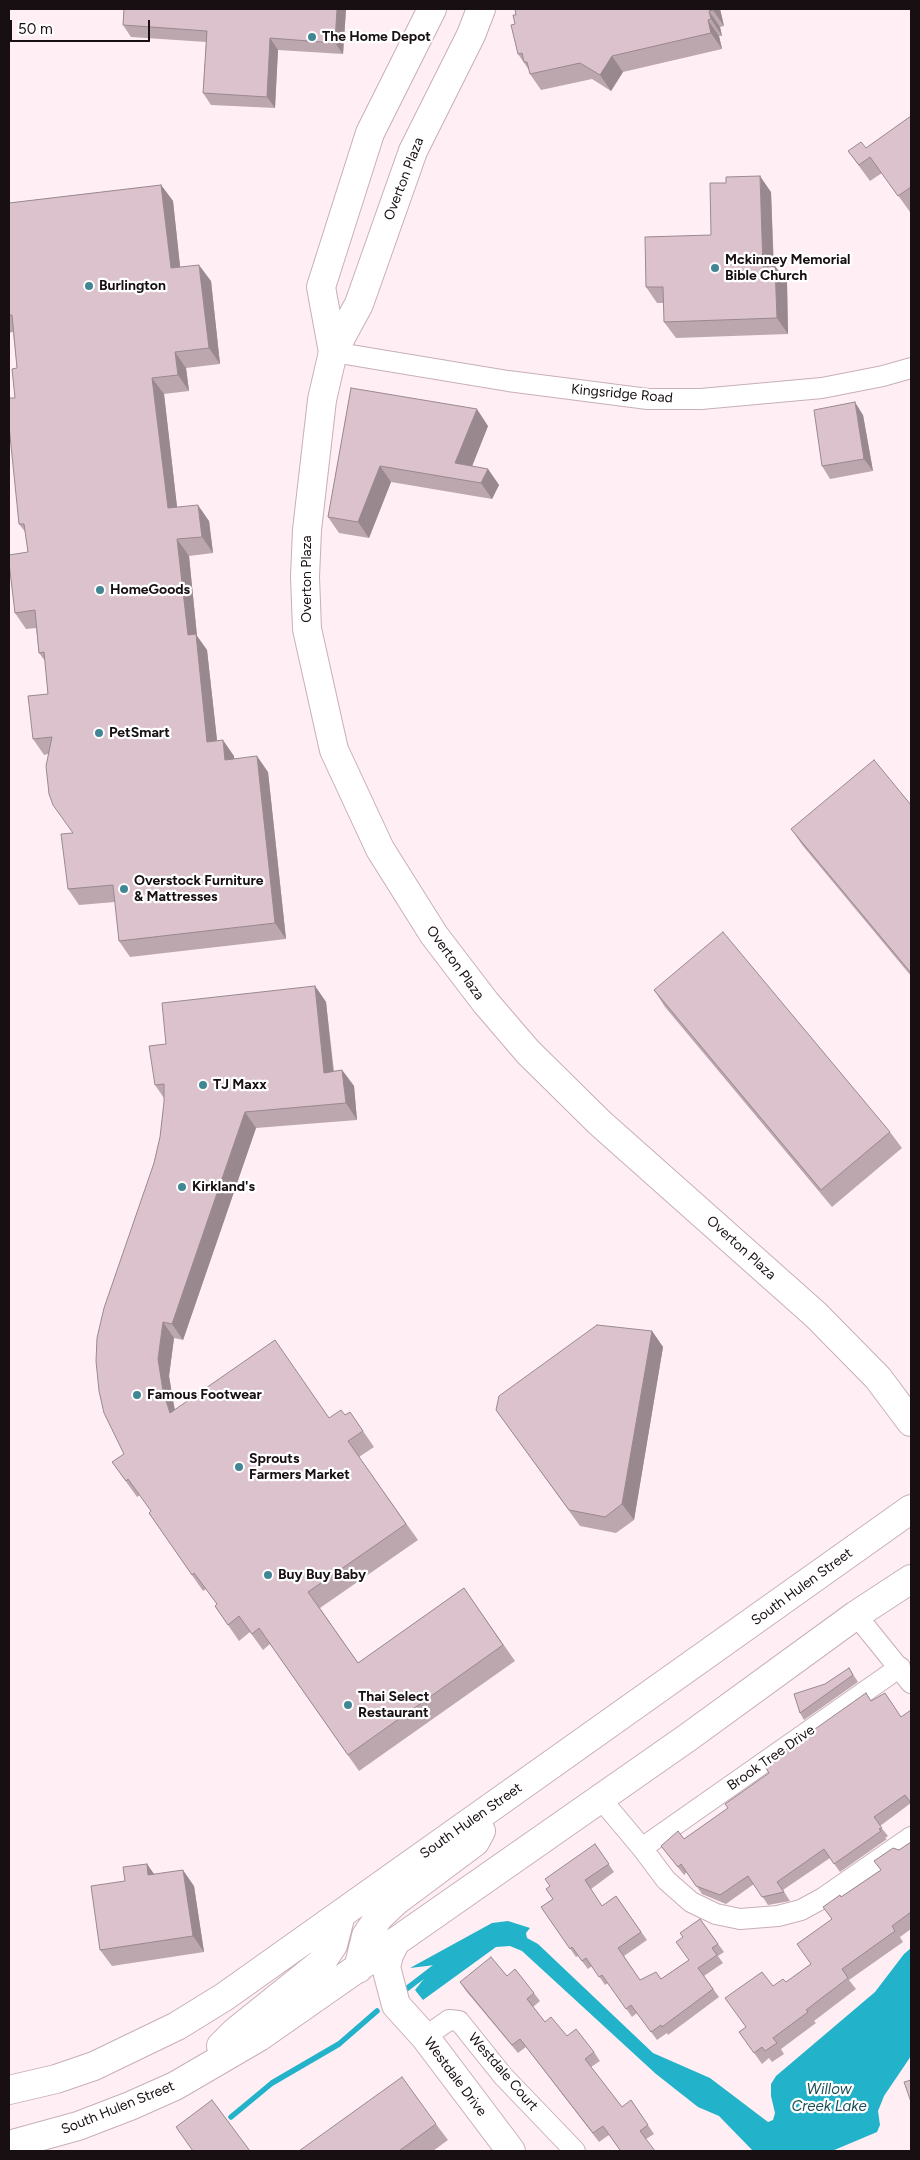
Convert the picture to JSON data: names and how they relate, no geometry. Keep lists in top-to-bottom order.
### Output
{
  "streets": {
    "main road": ["Overton Plaza", "South Hulen Street", "Westdale Drive"],
    "street": ["Kingsridge Road", "Brook Tree Drive", "Westdale Court"]
  },
  "crossings": [
    ["Overton Plaza", "Kingsridge Road"],
    ["South Hulen Street", "Westdale Drive"],
    ["Westdale Court", "Westdale Drive"]
  ],
  "water": ["Willow Creek Lake"],
  "places": [
    "The Home Depot",
    "Mckinney Memorial Bible Church",
    "Burlington",
    "HomeGoods",
    "PetSmart",
    "Overstock Furniture & Mattresses",
    "TJ Maxx",
    "Kirkland's",
    "Famous Footwear",
    "Sprouts Farmers Market",
    "Buy Buy Baby",
    "Thai Select Restaurant"
  ],
  "scale_bar": "50 m"
}
